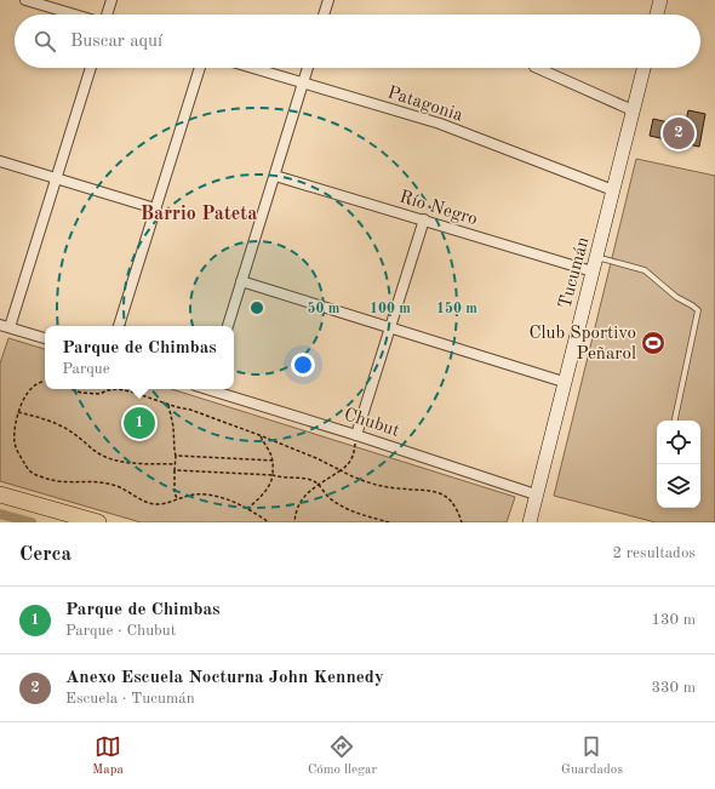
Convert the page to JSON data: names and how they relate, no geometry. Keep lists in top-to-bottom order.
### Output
{
  "streets": {
    "main road": ["Tucumán"],
    "street": ["Patagonia", "Río Negro", "Chubut"]
  },
  "crossings": [
    ["Patagonia", "Tucumán"],
    ["Río Negro", "Tucumán"],
    ["Tucumán", "Chubut"]
  ],
  "districts": ["Barrio Pateta"],
  "places": {
    "sports": ["Club Sportivo Peñarol"]
  },
  "page": {
    "search": "Buscar aquí",
    "pins": ["2", "1"],
    "popup": ["Parque de Chimbas", "Parque"],
    "heading": ["Cerca", "2 resultados"],
    "list": [
      {
        "mark": "1",
        "name": "Parque de Chimbas",
        "note": "Parque · Chubut",
        "value": "130 m"
      },
      {
        "mark": "2",
        "name": "Anexo Escuela Nocturna John Kennedy",
        "note": "Escuela · Tucumán",
        "value": "330 m"
      }
    ],
    "nav": ["Mapa", "Cómo llegar", "Guardados"]
  },
  "rings": ["50 m", "100 m", "150 m"]
}
